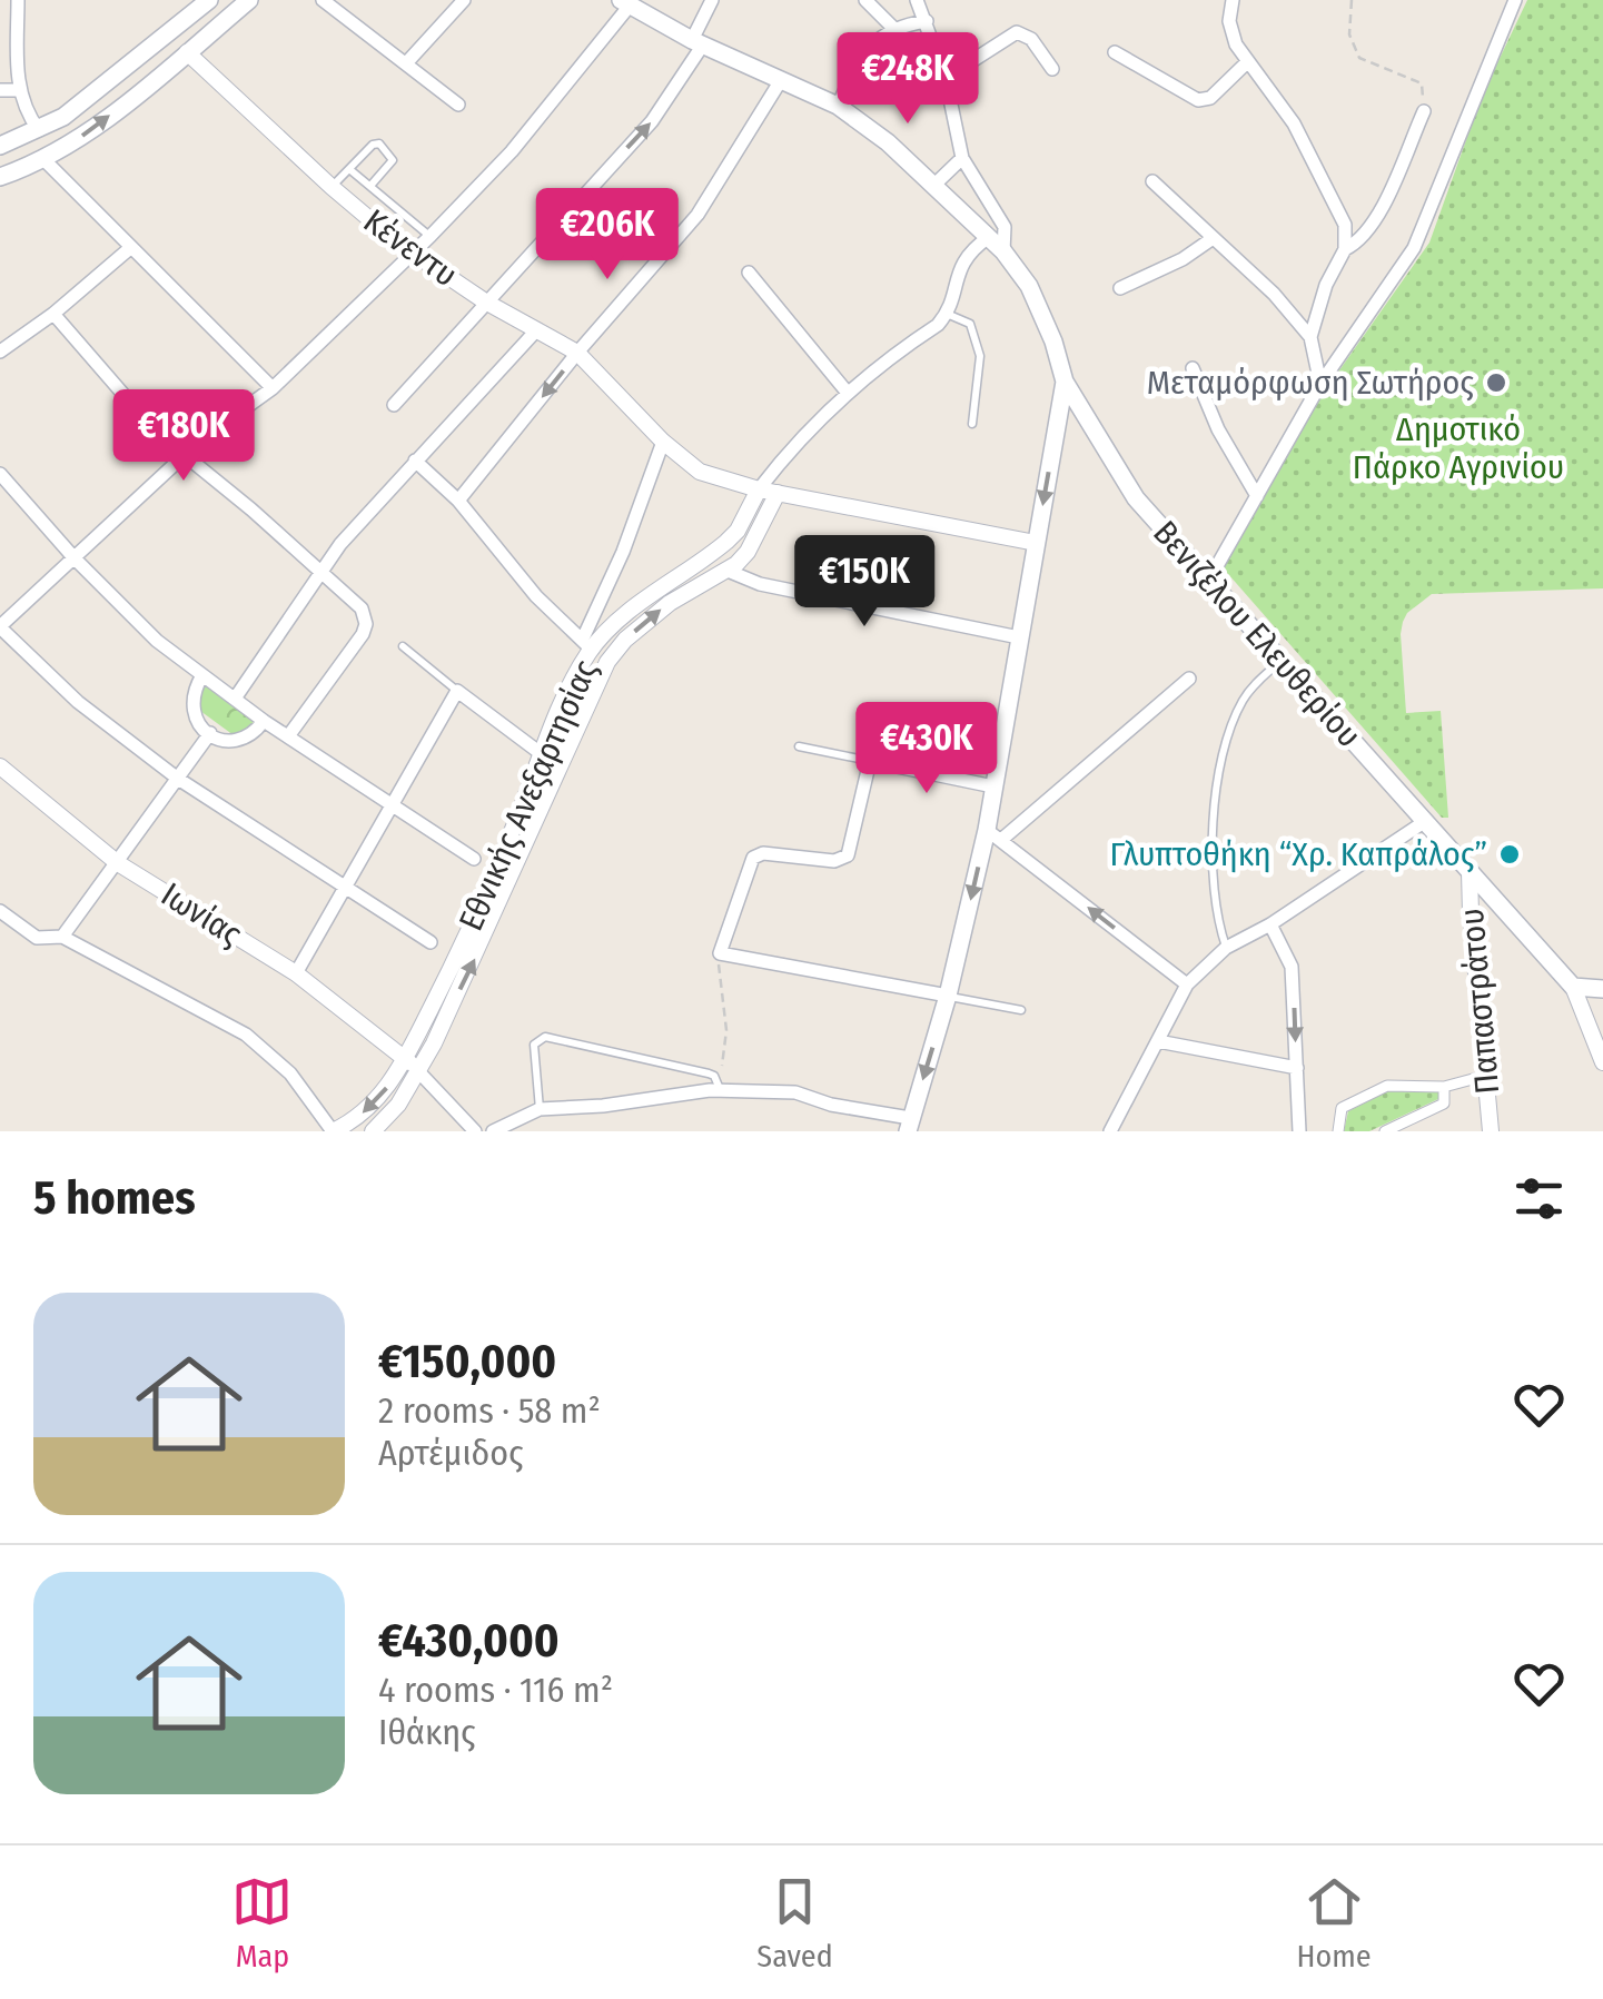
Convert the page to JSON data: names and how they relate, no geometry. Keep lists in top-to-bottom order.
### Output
{
  "streets": {
    "main road": ["Βενιζέλου Ελευθερίου"],
    "street": [
      "Κένεντυ",
      "Εθνικής Ανεξαρτησίας",
      "Ιωνίας",
      "Παπαστράτου"
    ]
  },
  "crossings": [
    ["Κένεντυ", "Εθνικής Ανεξαρτησίας"],
    ["Βενιζέλου Ελευθερίου", "Παπαστράτου"],
    ["Εθνικής Ανεξαρτησίας", "Ιωνίας"]
  ],
  "parks": ["Δημοτικό Πάρκο Αγρινίου"],
  "places": ["Μεταμόρφωση Σωτήρος", "Γλυπτοθήκη “Χρ. Καπράλος”"],
  "page": {
    "price": [
      "€248K",
      "€206K",
      "€180K",
      "€150K",
      "€430K"
    ],
    "heading": "5 homes",
    "list": [
      {
        "name": "€150,000",
        "note": "2 rooms · 58 m² · Αρτέμιδος"
      },
      {
        "name": "€430,000",
        "note": "4 rooms · 116 m² · Ιθάκης"
      }
    ],
    "tabs": ["Map", "Saved", "Home"]
  }
}
